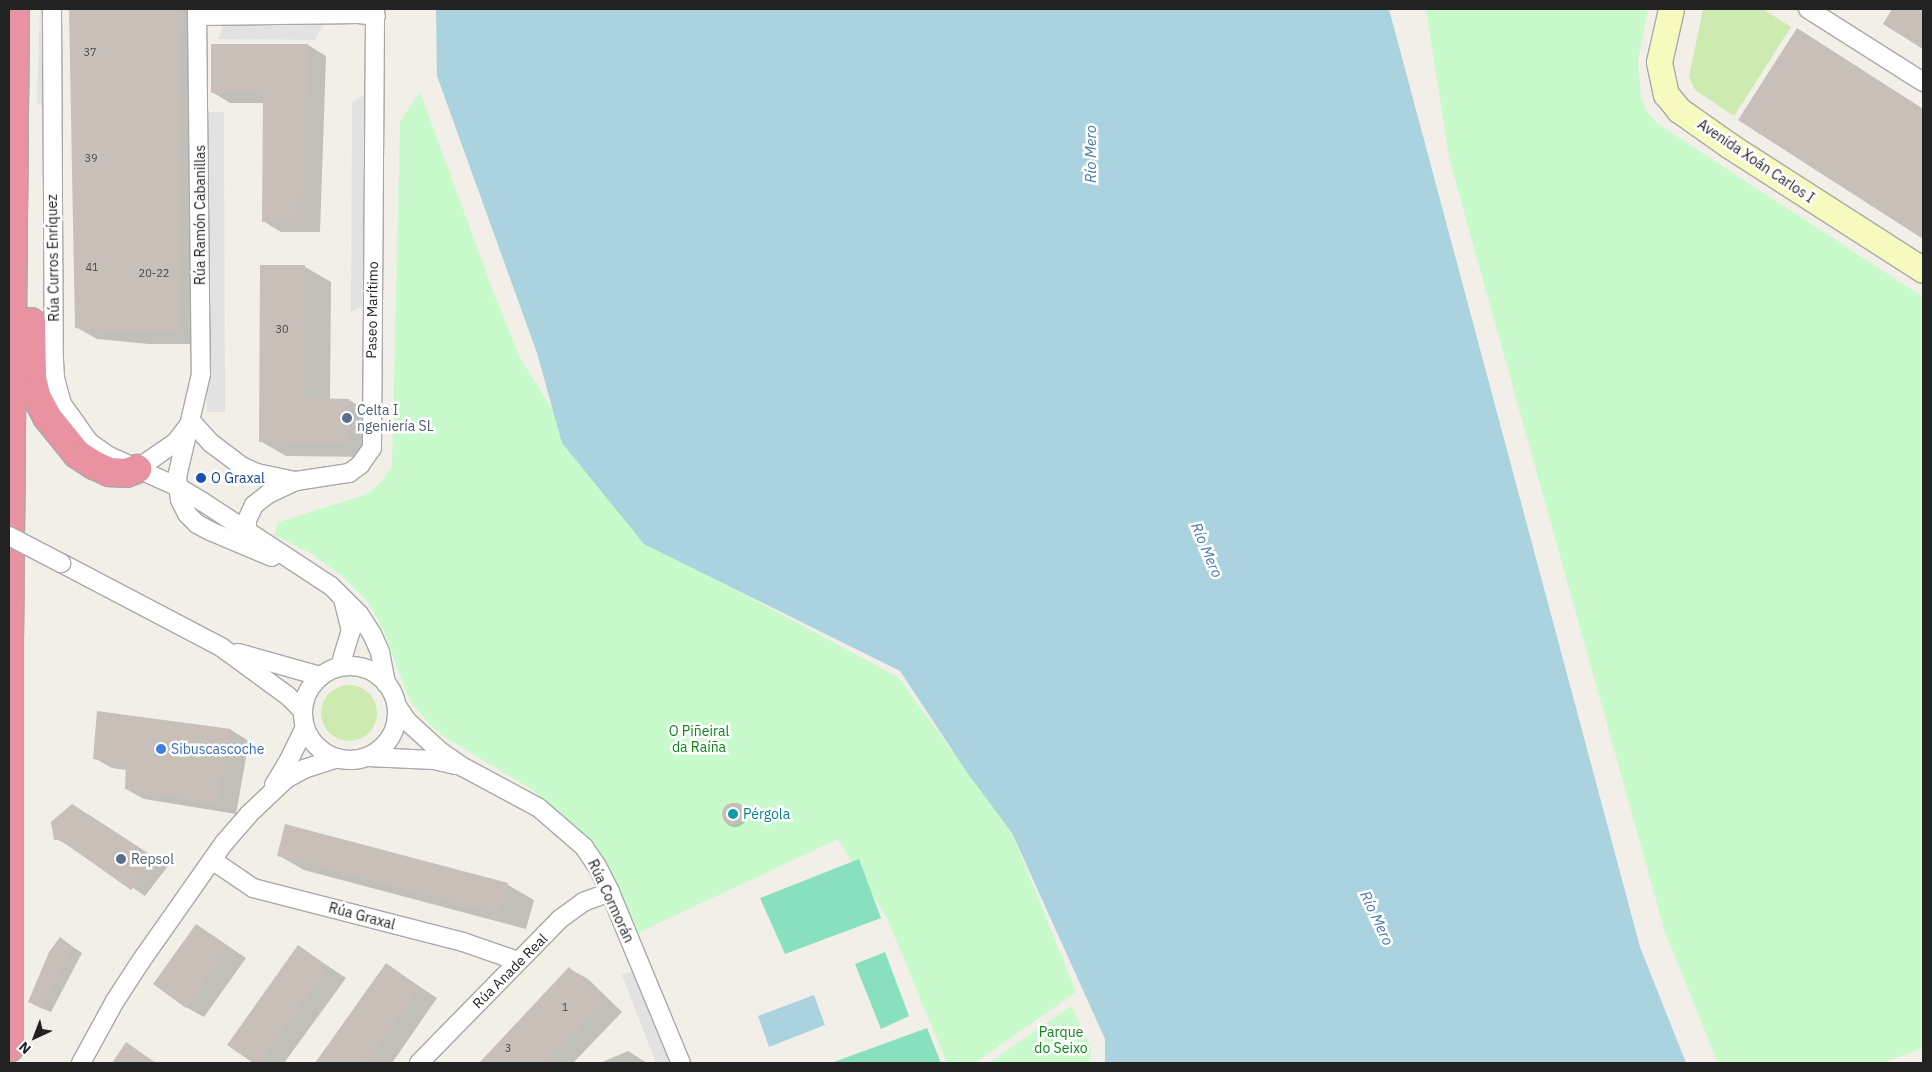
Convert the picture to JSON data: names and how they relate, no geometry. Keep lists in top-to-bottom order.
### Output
{
  "streets": {
    "street": [
      "Avenida Xoán Carlos I",
      "Rúa Ramón Cabanillas",
      "Rúa Curros Enríquez",
      "Paseo Marítimo",
      "Rúa Cormorán",
      "Rúa Graxal",
      "Rúa Anade Real"
    ]
  },
  "crossings": [
    ["Rúa Ramón Cabanillas", "Rúa Curros Enríquez"],
    ["Rúa Curros Enríquez", "Paseo Marítimo"],
    ["Rúa Curros Enríquez", "Rúa Cormorán"],
    ["Rúa Cormorán", "Rúa Anade Real"],
    ["Rúa Graxal", "Rúa Anade Real"]
  ],
  "water": ["Río Mero"],
  "parks": ["O Piñeiral da Raíña", "Parque do Seixo"],
  "places": [
    "Celta I ngeniería SL",
    "O Graxal",
    "Sibuscascoche",
    "Pérgola",
    "Repsol"
  ],
  "house_numbers": [
    "37",
    "39",
    "41",
    "20-22",
    "30",
    "1",
    "3"
  ],
  "north": "bottom left"
}
